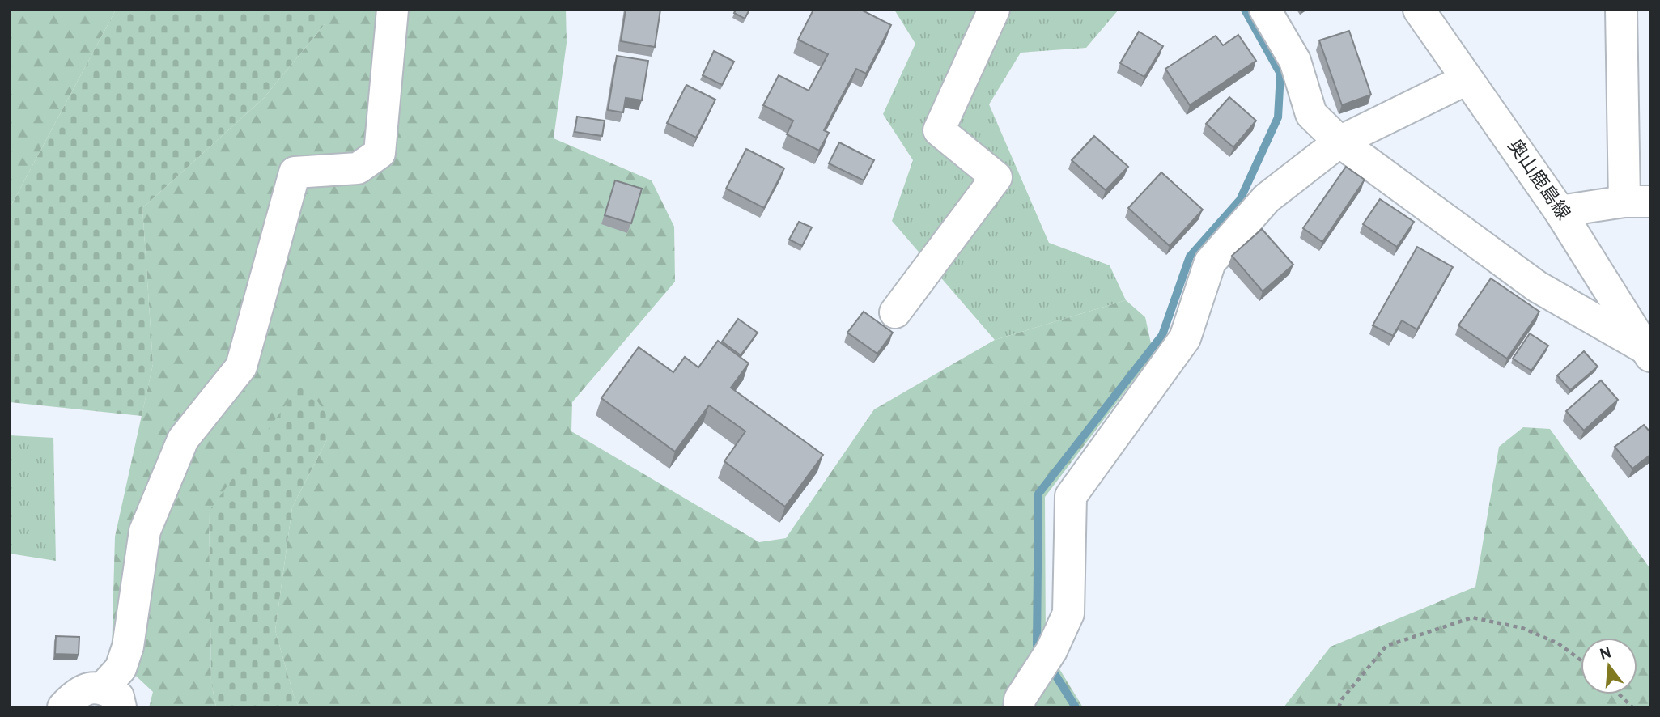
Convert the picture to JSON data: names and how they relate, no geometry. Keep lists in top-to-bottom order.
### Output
{
  "streets": {
    "street": ["奥山鹿島線"]
  },
  "north": "top"
}
